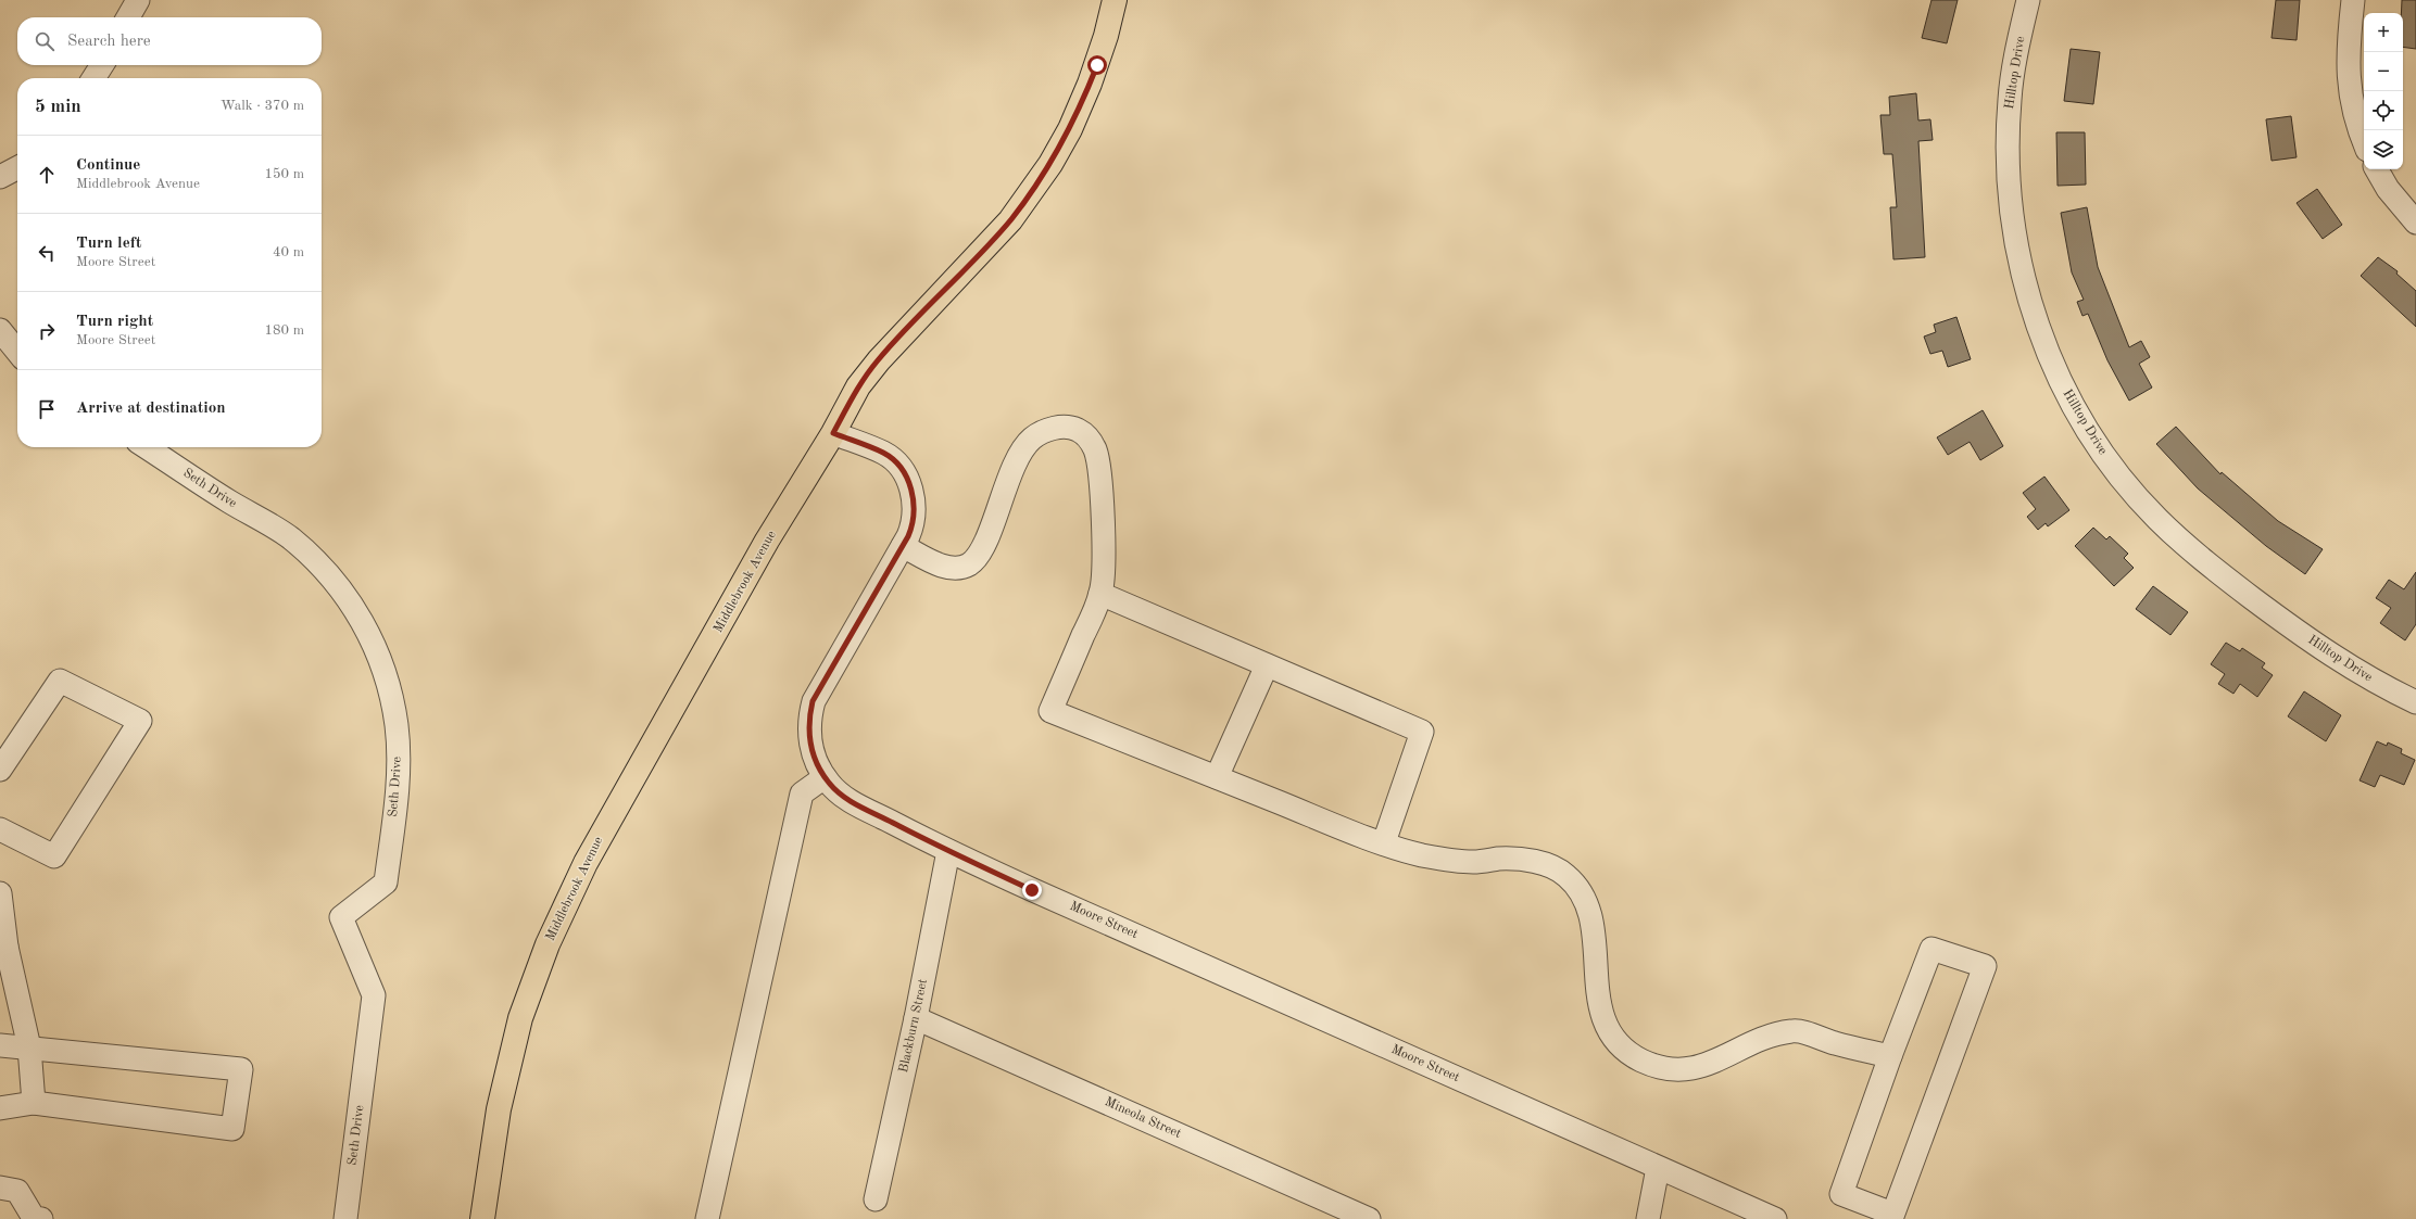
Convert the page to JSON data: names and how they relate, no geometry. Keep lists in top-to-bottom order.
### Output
{
  "streets": {
    "main road": ["Middlebrook Avenue"],
    "street": [
      "Hilltop Drive",
      "Seth Drive",
      "Moore Street",
      "Blackburn Street",
      "Mineola Street"
    ]
  },
  "crossings": [
    ["Middlebrook Avenue", "Moore Street"],
    ["Moore Street", "Blackburn Street"],
    ["Blackburn Street", "Mineola Street"]
  ],
  "page": {
    "map_buttons": ["+", "−"],
    "search": "Search here",
    "heading": ["5 min", "Walk · 370 m"],
    "list": [
      ["Continue", "Middlebrook Avenue", "150 m"],
      ["Turn left", "Moore Street", "40 m"],
      ["Turn right", "Moore Street", "180 m"],
      "Arrive at destination"
    ]
  }
}
